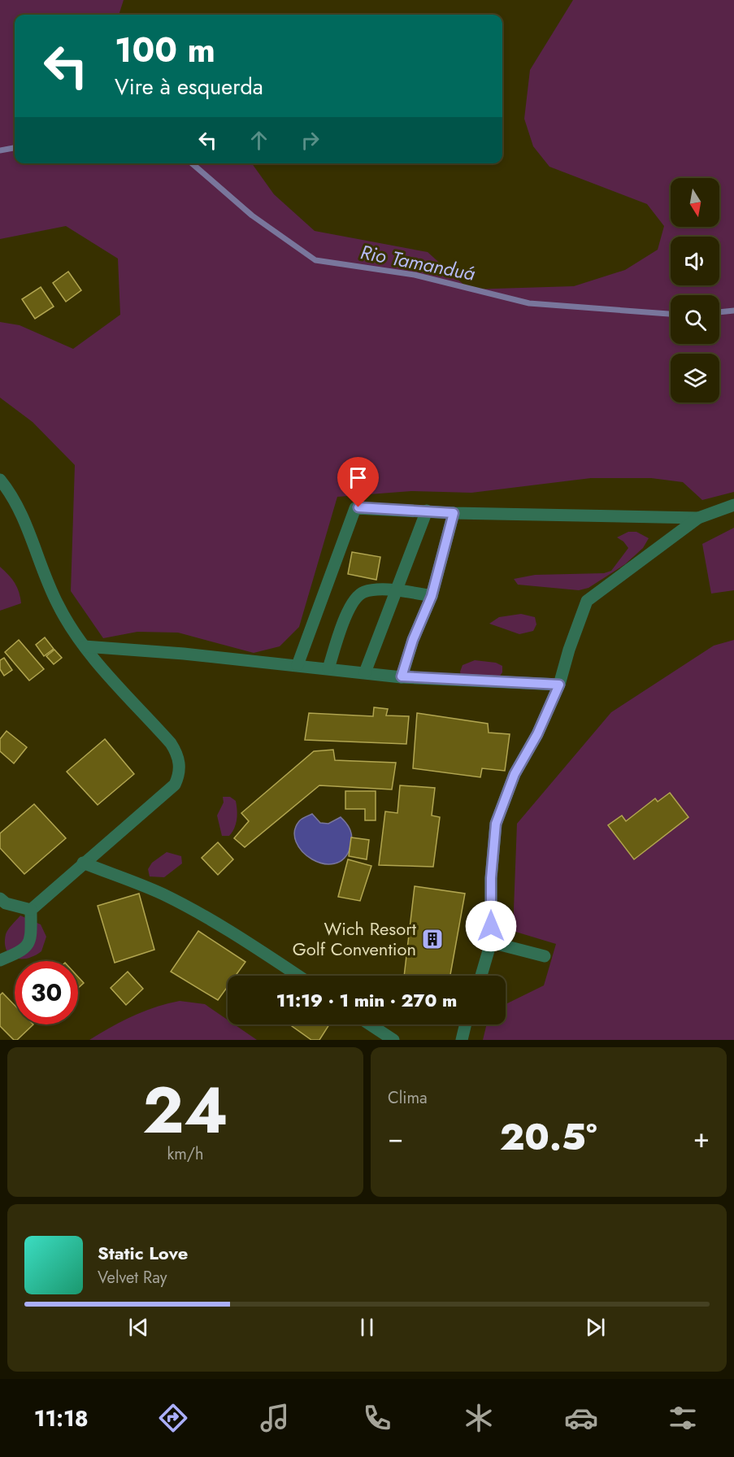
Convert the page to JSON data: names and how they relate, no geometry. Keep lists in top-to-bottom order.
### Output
{
  "water": ["Rio Tamanduá"],
  "places": {
    "building": ["Wich Resort Golf Convention"]
  },
  "north": "bottom",
  "page": {
    "turn": ["100 m", "Vire à esquerda"],
    "limit": "30",
    "trip": "11:19 · 1 min · 270 m",
    "tile": [
      ["24", "km/h"],
      "Clima"
    ],
    "heat": ["−", "20.5°", "+"],
    "song": ["Static Love", "Velvet Ray"],
    "tabs": "11:18"
  }
}
